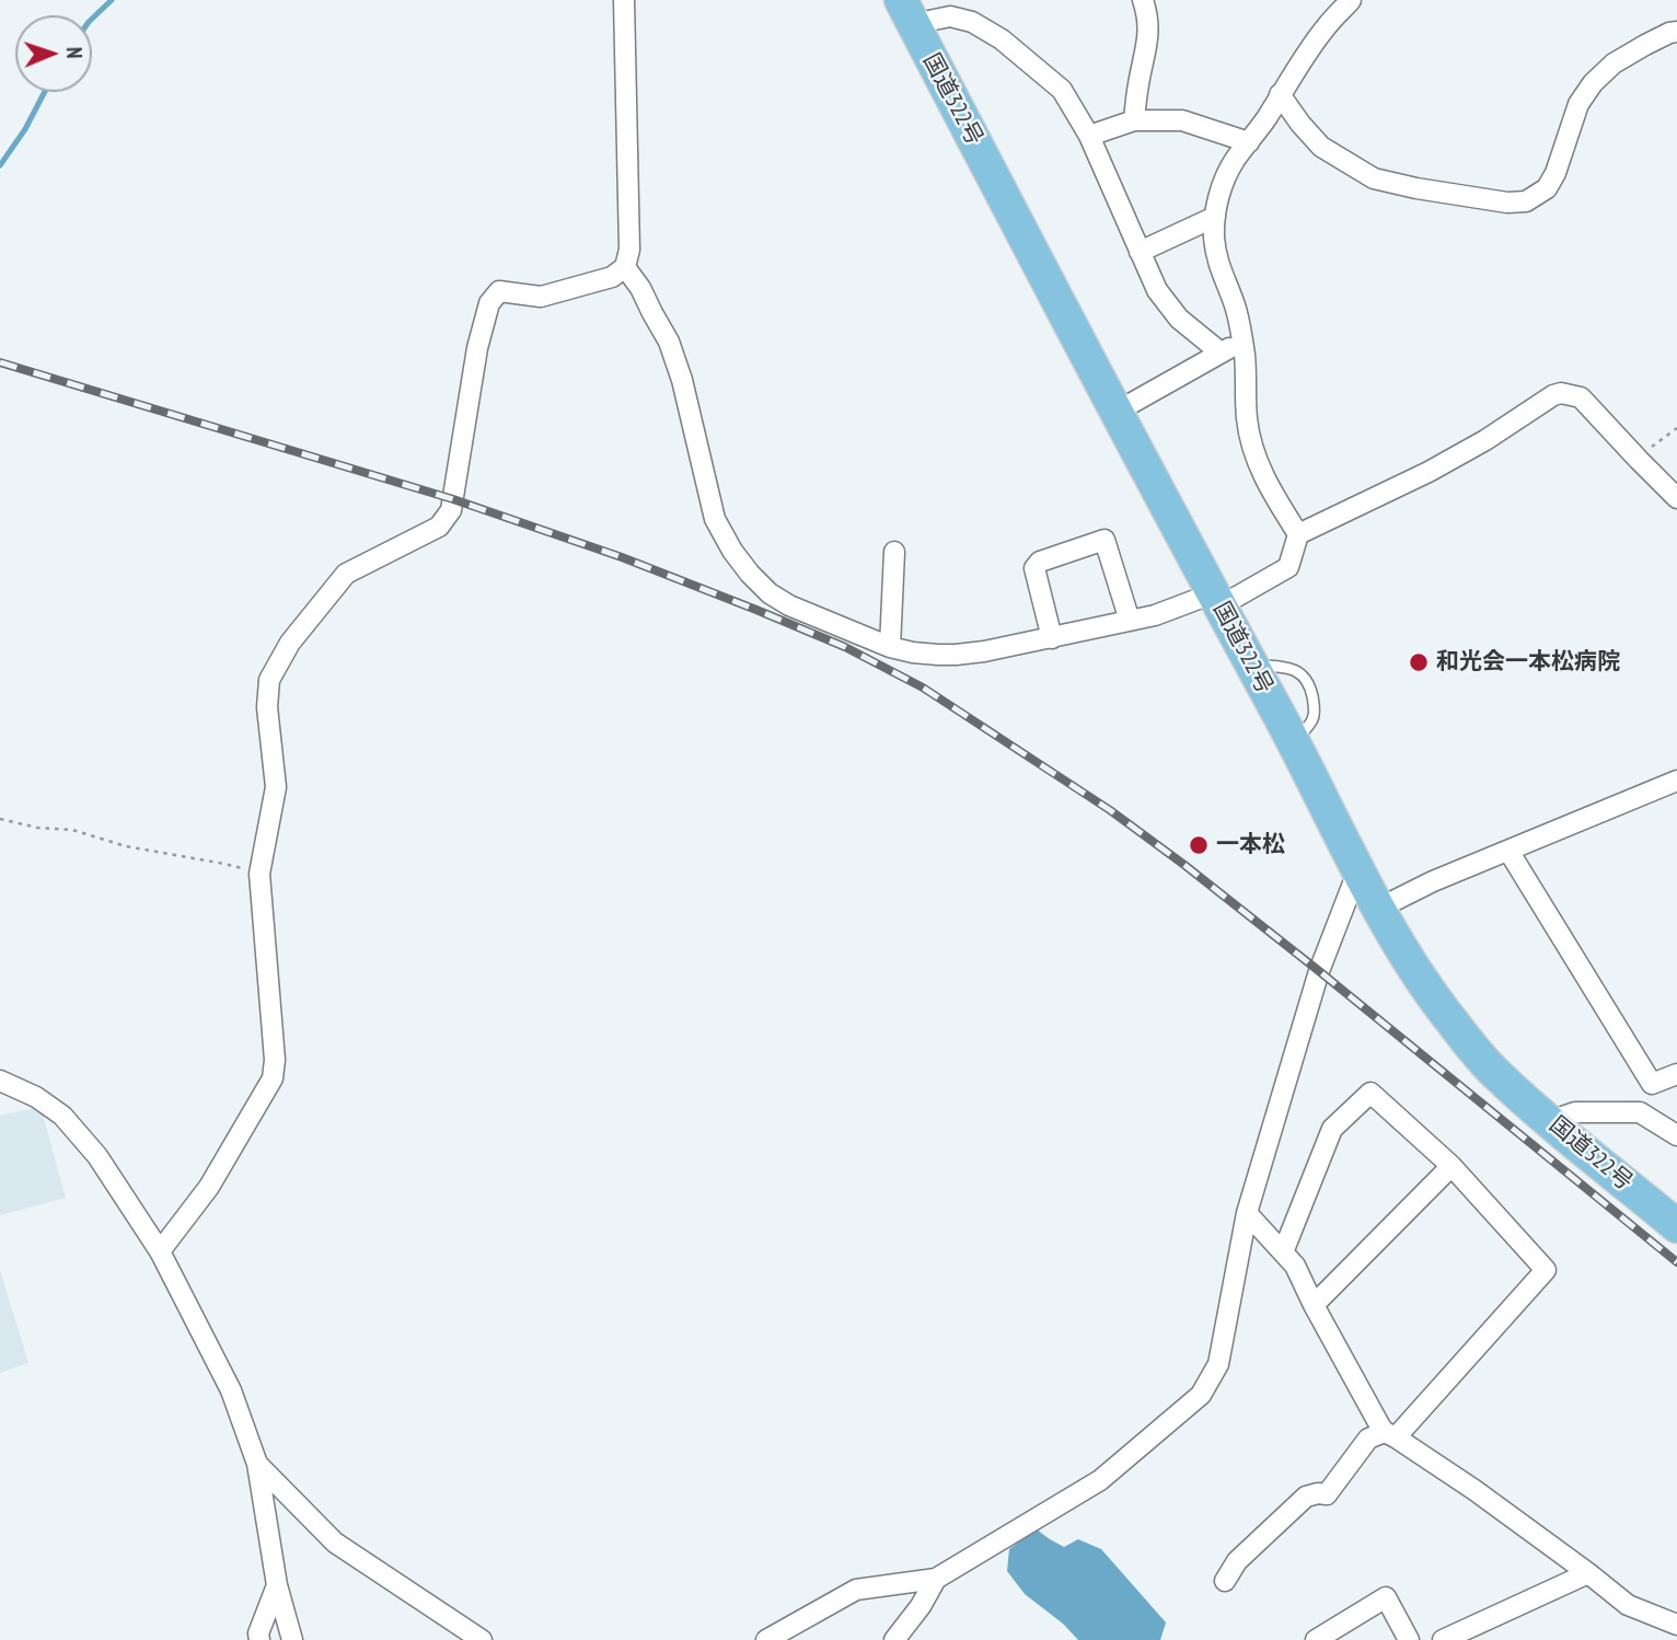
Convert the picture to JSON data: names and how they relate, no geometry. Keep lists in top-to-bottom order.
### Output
{
  "streets": {
    "highway": ["国道322号"]
  },
  "places": ["和光会一本松病院", "一本松"],
  "north": "right"
}
